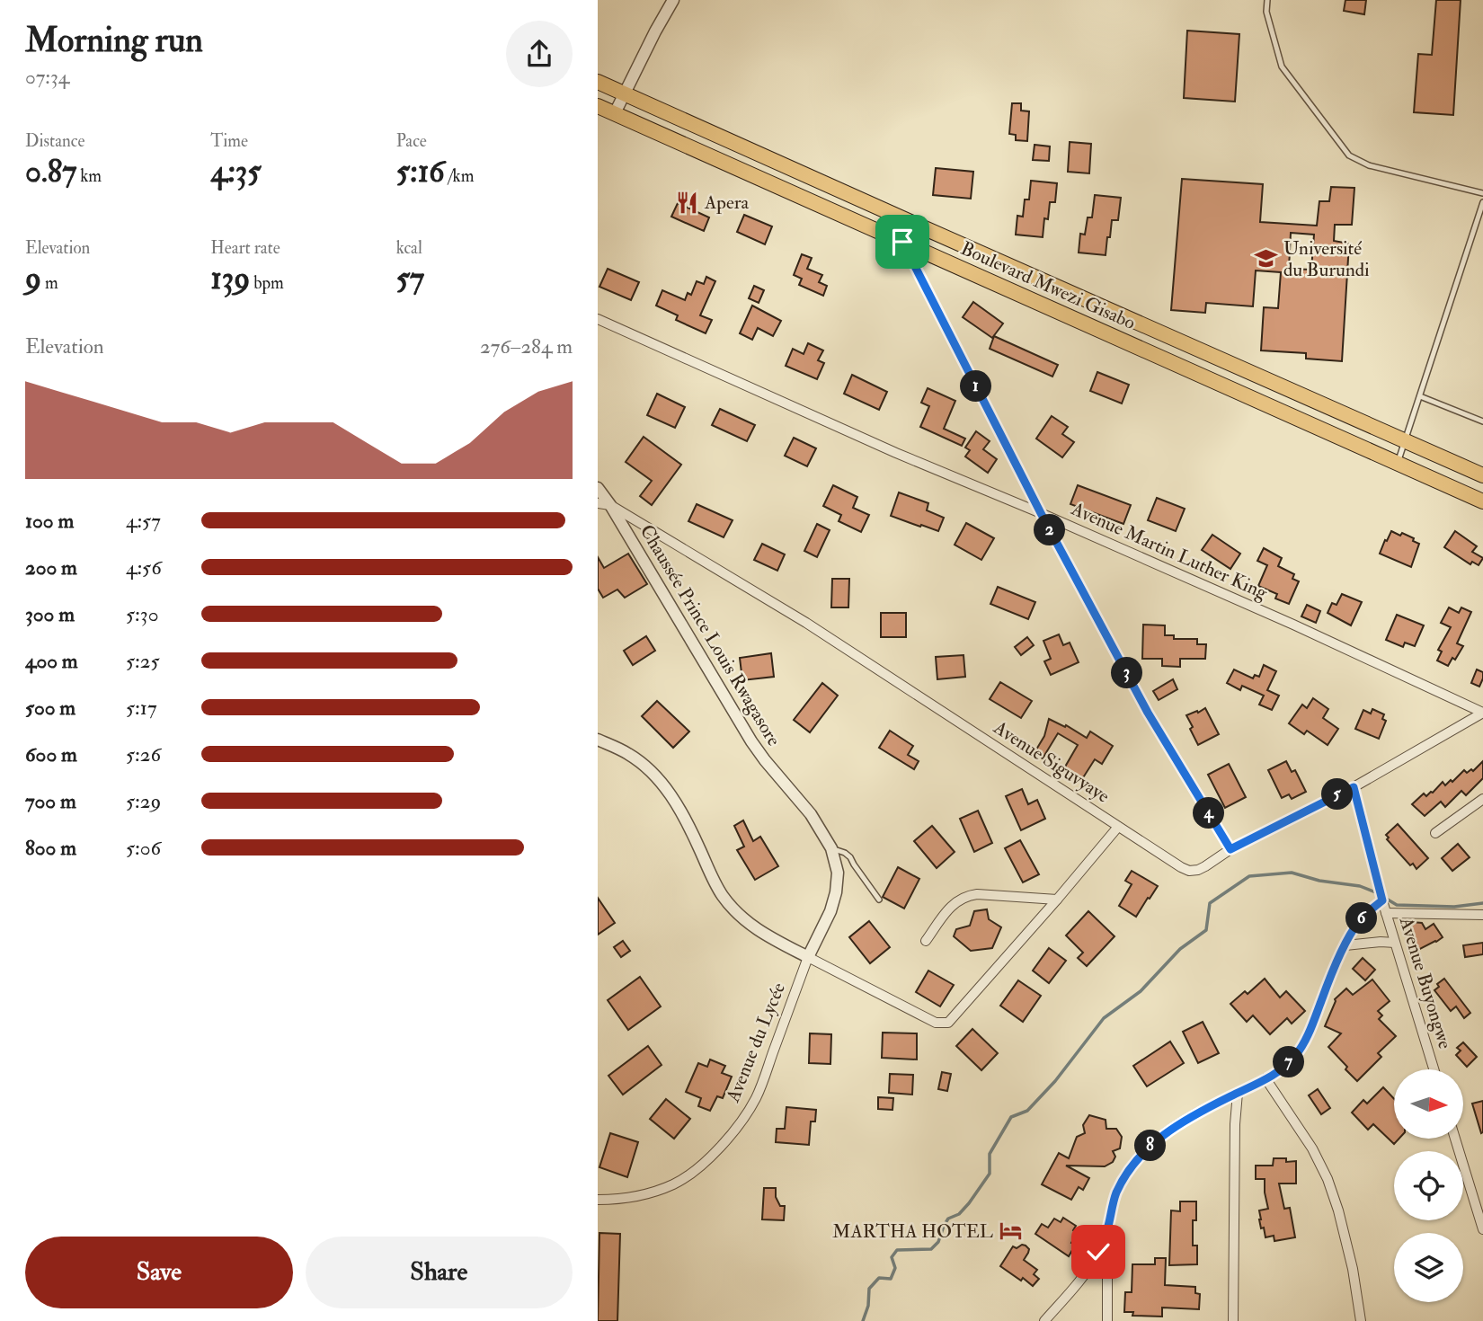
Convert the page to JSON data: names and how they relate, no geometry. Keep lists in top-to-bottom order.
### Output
{
  "streets": {
    "main road": ["Boulevard Mwezi Gisabo"],
    "street": [
      "Avenue Martin Luther King",
      "Chaussée Prince Louis Rwagasore",
      "Avenue Siguvyaye",
      "Avenue Buyongwe",
      "Avenue du Lycée"
    ]
  },
  "crossings": [
    ["Avenue Martin Luther King", "Avenue Siguvyaye"],
    ["Chaussée Prince Louis Rwagasore", "Avenue Siguvyaye"],
    ["Chaussée Prince Louis Rwagasore", "Avenue du Lycée"],
    ["Avenue Siguvyaye", "Avenue Buyongwe"]
  ],
  "places": {
    "restaurant": ["Apera"],
    "school or university": ["Université du Burundi"],
    "hotel": ["MARTHA HOTEL"]
  },
  "north": "right",
  "page": {
    "heading": ["Morning run", "07:34"],
    "stats": [
      ["Distance", "0.87 km"],
      ["Time", "4:35"],
      ["Pace", "5:16 /km"],
      ["Elevation", "9 m"],
      ["Heart rate", "139 bpm"],
      ["kcal", "57"]
    ],
    "chart": ["Elevation", "276–284 m"],
    "pins": [
      "1",
      "2",
      "3",
      "5",
      "4",
      "6",
      "7",
      "8"
    ],
    "list": [
      {
        "name": "100 m",
        "note": "4:57"
      },
      {
        "name": "200 m",
        "note": "4:56"
      },
      {
        "name": "300 m",
        "note": "5:30"
      },
      {
        "name": "400 m",
        "note": "5:25"
      },
      {
        "name": "500 m",
        "note": "5:17"
      },
      {
        "name": "600 m",
        "note": "5:26"
      },
      {
        "name": "700 m",
        "note": "5:29"
      },
      {
        "name": "800 m",
        "note": "5:06"
      }
    ],
    "buttons": ["Save", "Share"]
  }
}
